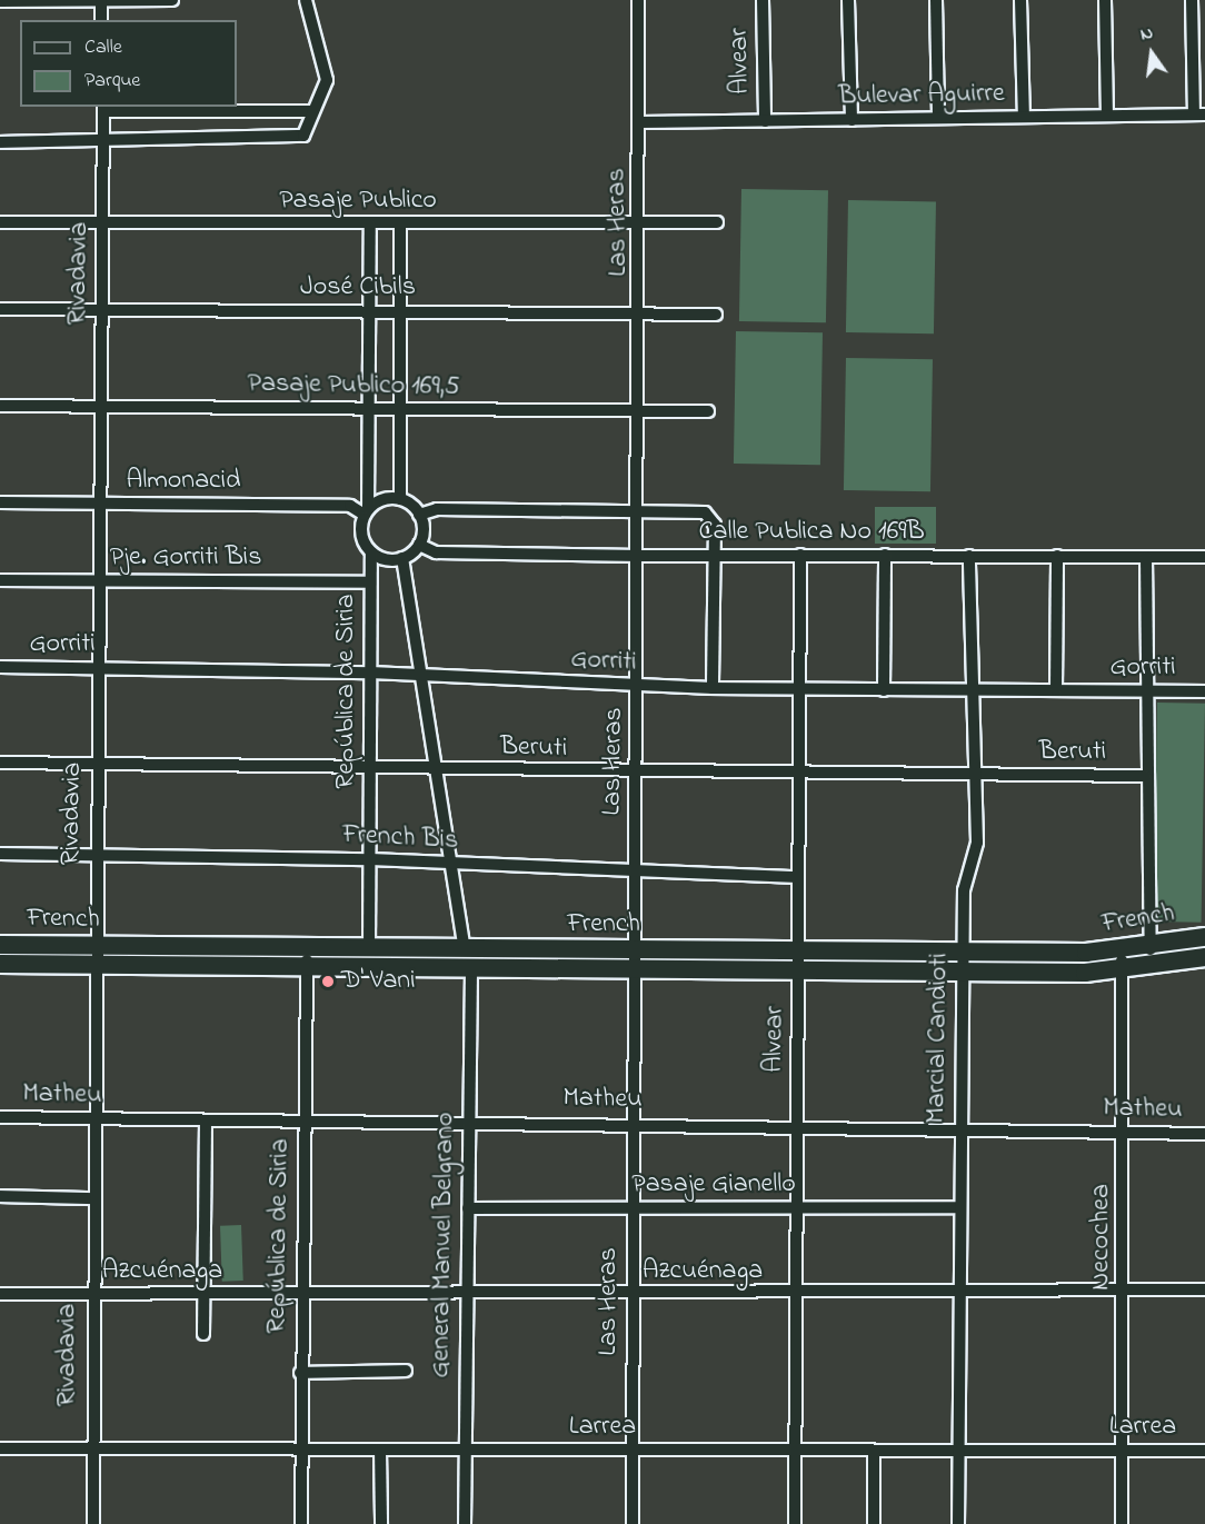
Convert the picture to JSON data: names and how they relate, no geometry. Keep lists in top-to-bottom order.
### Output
{
  "streets": {
    "main road": ["French"],
    "street": [
      "Alvear",
      "Bulevar Aguirre",
      "Pasaje Publico",
      "Las Heras",
      "Rivadavia",
      "José Cibils",
      "Pasaje Publico 169,5",
      "Almonacid",
      "Calle Publica No 169B",
      "Pje. Gorriti Bis",
      "Gorriti",
      "República de Siria",
      "Beruti",
      "French Bis",
      "Marcial Candioti",
      "Matheu",
      "Pasaje Gianello",
      "Necochea",
      "General Manuel Belgrano",
      "Azcuénaga",
      "Larrea"
    ]
  },
  "crossings": [
    ["Alvear", "Bulevar Aguirre"],
    ["Alvear", "Calle Publica No 169B"],
    ["Alvear", "Gorriti"],
    ["Alvear", "Beruti"],
    ["Alvear", "French Bis"],
    ["Alvear", "French"],
    ["Alvear", "Matheu"],
    ["Alvear", "Pasaje Gianello"],
    ["Alvear", "Azcuénaga"],
    ["Alvear", "Larrea"],
    ["Bulevar Aguirre", "Las Heras"],
    ["Pasaje Publico", "Las Heras"],
    ["Pasaje Publico", "Rivadavia"],
    ["Las Heras", "José Cibils"],
    ["Las Heras", "Pasaje Publico 169,5"],
    ["Las Heras", "Calle Publica No 169B"],
    ["Las Heras", "Gorriti"],
    ["Las Heras", "Beruti"],
    ["Las Heras", "French Bis"],
    ["Las Heras", "French"],
    ["Las Heras", "Matheu"],
    ["Las Heras", "Pasaje Gianello"],
    ["Las Heras", "Azcuénaga"],
    ["Las Heras", "Larrea"],
    ["Rivadavia", "José Cibils"],
    ["Rivadavia", "Pasaje Publico 169,5"],
    ["Rivadavia", "Almonacid"],
    ["Rivadavia", "Pje. Gorriti Bis"],
    ["Rivadavia", "Gorriti"],
    ["Rivadavia", "Beruti"],
    ["Rivadavia", "French Bis"],
    ["Rivadavia", "French"],
    ["Rivadavia", "Matheu"],
    ["Rivadavia", "Azcuénaga"],
    ["Rivadavia", "Larrea"],
    ["Almonacid", "Calle Publica No 169B"],
    ["Almonacid", "República de Siria"],
    ["Calle Publica No 169B", "República de Siria"],
    ["Calle Publica No 169B", "Marcial Candioti"],
    ["Pje. Gorriti Bis", "República de Siria"],
    ["Gorriti", "República de Siria"],
    ["Gorriti", "Marcial Candioti"],
    ["República de Siria", "Beruti"],
    ["República de Siria", "French Bis"],
    ["República de Siria", "French"],
    ["República de Siria", "Matheu"],
    ["República de Siria", "Azcuénaga"],
    ["República de Siria", "Larrea"],
    ["Beruti", "Marcial Candioti"],
    ["French", "Marcial Candioti"],
    ["French", "Necochea"],
    ["French", "General Manuel Belgrano"],
    ["Marcial Candioti", "Matheu"],
    ["Marcial Candioti", "Pasaje Gianello"],
    ["Marcial Candioti", "Azcuénaga"],
    ["Marcial Candioti", "Larrea"],
    ["Matheu", "Necochea"],
    ["Matheu", "General Manuel Belgrano"],
    ["Pasaje Gianello", "General Manuel Belgrano"],
    ["Necochea", "Azcuénaga"],
    ["Necochea", "Larrea"],
    ["General Manuel Belgrano", "Azcuénaga"],
    ["General Manuel Belgrano", "Larrea"]
  ],
  "places": ["D' Vani"],
  "legend": ["Calle", "Parque"],
  "north": "top"
}
